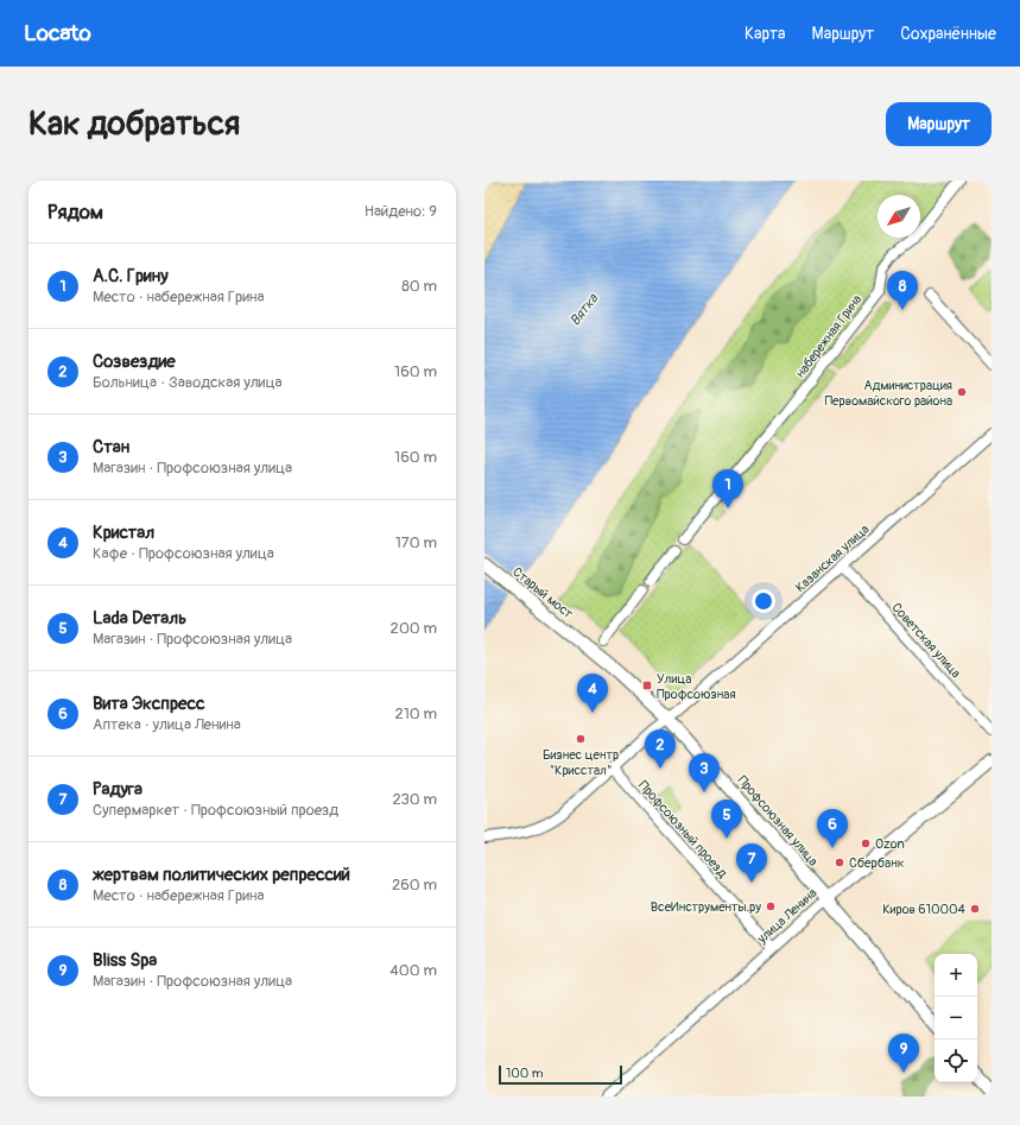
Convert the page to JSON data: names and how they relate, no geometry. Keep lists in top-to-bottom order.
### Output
{
  "streets": {
    "main road": ["Старый мост", "Профсоюзная улица", "улица Ленина"],
    "street": [
      "набережная Грина",
      "Казанская улица",
      "Советская улица",
      "Профсоюзный проезд"
    ]
  },
  "crossings": [
    ["Казанская улица", "Советская улица"],
    ["Казанская улица", "Профсоюзная улица"],
    ["Казанская улица", "Профсоюзный проезд"],
    ["Старый мост", "Профсоюзная улица"],
    ["Профсоюзная улица", "улица Ленина"],
    ["Профсоюзный проезд", "улица Ленина"]
  ],
  "water": ["Вятка"],
  "places": {
    "other": [
      "Администрация Первомайского района",
      "Бизнес центр \"Крисстал\"",
      "Ozon",
      "Сбербанк",
      "ВсеИнструменты.ру",
      "Киров 610004"
    ],
    "transit": ["Улица Профсоюзная"]
  },
  "scale_bar": "100 m",
  "north": "bottom left",
  "page": {
    "header": "Locato",
    "nav": ["Карта", "Маршрут", "Сохранённые"],
    "buttons": "Маршрут",
    "title": "Как добраться",
    "heading": ["Рядом", "Найдено: 9"],
    "list": [
      {
        "mark": "1",
        "name": "А.С. Грину",
        "note": "Место · набережная Грина",
        "value": "80 m"
      },
      {
        "mark": "2",
        "name": "Созвездие",
        "note": "Больница · Заводская улица",
        "value": "160 m"
      },
      {
        "mark": "3",
        "name": "Стан",
        "note": "Магазин · Профсоюзная улица",
        "value": "160 m"
      },
      {
        "mark": "4",
        "name": "Кристал",
        "note": "Кафе · Профсоюзная улица",
        "value": "170 m"
      },
      {
        "mark": "5",
        "name": "Lada Dеталь",
        "note": "Магазин · Профсоюзная улица",
        "value": "200 m"
      },
      {
        "mark": "6",
        "name": "Вита Экспресс",
        "note": "Аптека · улица Ленина",
        "value": "210 m"
      },
      {
        "mark": "7",
        "name": "Радуга",
        "note": "Супермаркет · Профсоюзный проезд",
        "value": "230 m"
      },
      {
        "mark": "8",
        "name": "жертвам политических репрессий",
        "note": "Место · набережная Грина",
        "value": "260 m"
      },
      {
        "mark": "9",
        "name": "Bliss Spa",
        "note": "Магазин · Профсоюзная улица",
        "value": "400 m"
      }
    ],
    "pins": [
      "8",
      "1",
      "4",
      "2",
      "3",
      "5",
      "6",
      "7",
      "9"
    ],
    "map_buttons": ["+", "−"],
    "scale": "100 m"
  }
}
